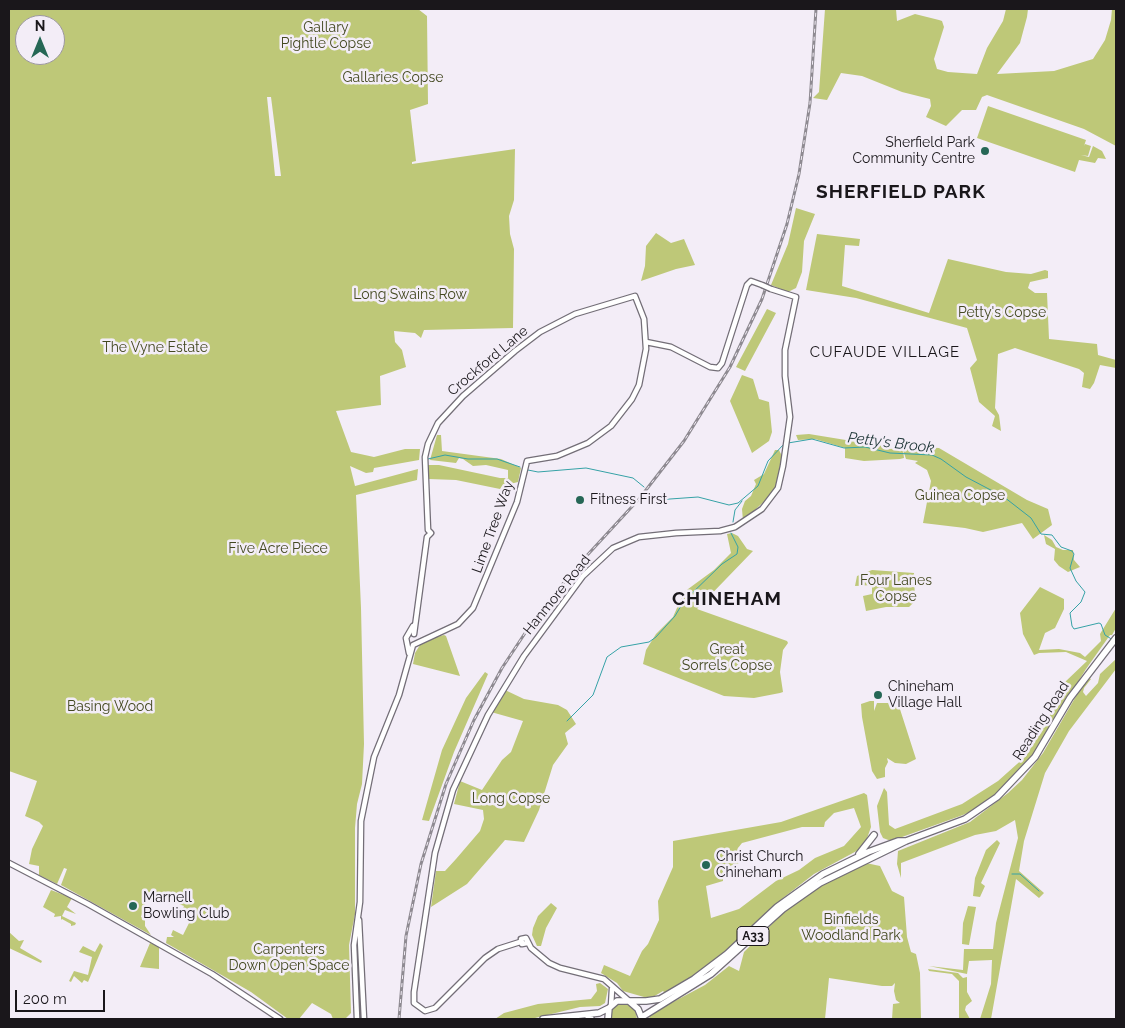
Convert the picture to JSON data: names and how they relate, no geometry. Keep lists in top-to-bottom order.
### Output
{
  "streets": {
    "highway": ["Reading Road", "A33"],
    "street": ["Crockford Lane", "Lime Tree Way", "Hanmore Road"]
  },
  "crossings": [
    ["Crockford Lane", "Lime Tree Way"],
    ["Crockford Lane", "Hanmore Road"],
    ["Lime Tree Way", "Hanmore Road"],
    ["Reading Road", "A33"]
  ],
  "districts": ["SHERFIELD PARK", "CUFAUDE VILLAGE", "CHINEHAM"],
  "water": ["Petty's Brook"],
  "parks": [
    "Gallary Pightle Copse",
    "Gallaries Copse",
    "Long Swains Row",
    "Petty's Copse",
    "The Vyne Estate",
    "Guinea Copse",
    "Five Acre Piece",
    "Four Lanes Copse",
    "Great Sorrels Copse",
    "Basing Wood",
    "Long Copse",
    "Binfields Woodland Park",
    "Carpenters Down Open Space"
  ],
  "places": [
    "Sherfield Park Community Centre",
    "Fitness First",
    "Chineham Village Hall",
    "Christ Church Chineham",
    "Marnell Bowling Club"
  ],
  "scale_bar": "200 m",
  "north": "top"
}
